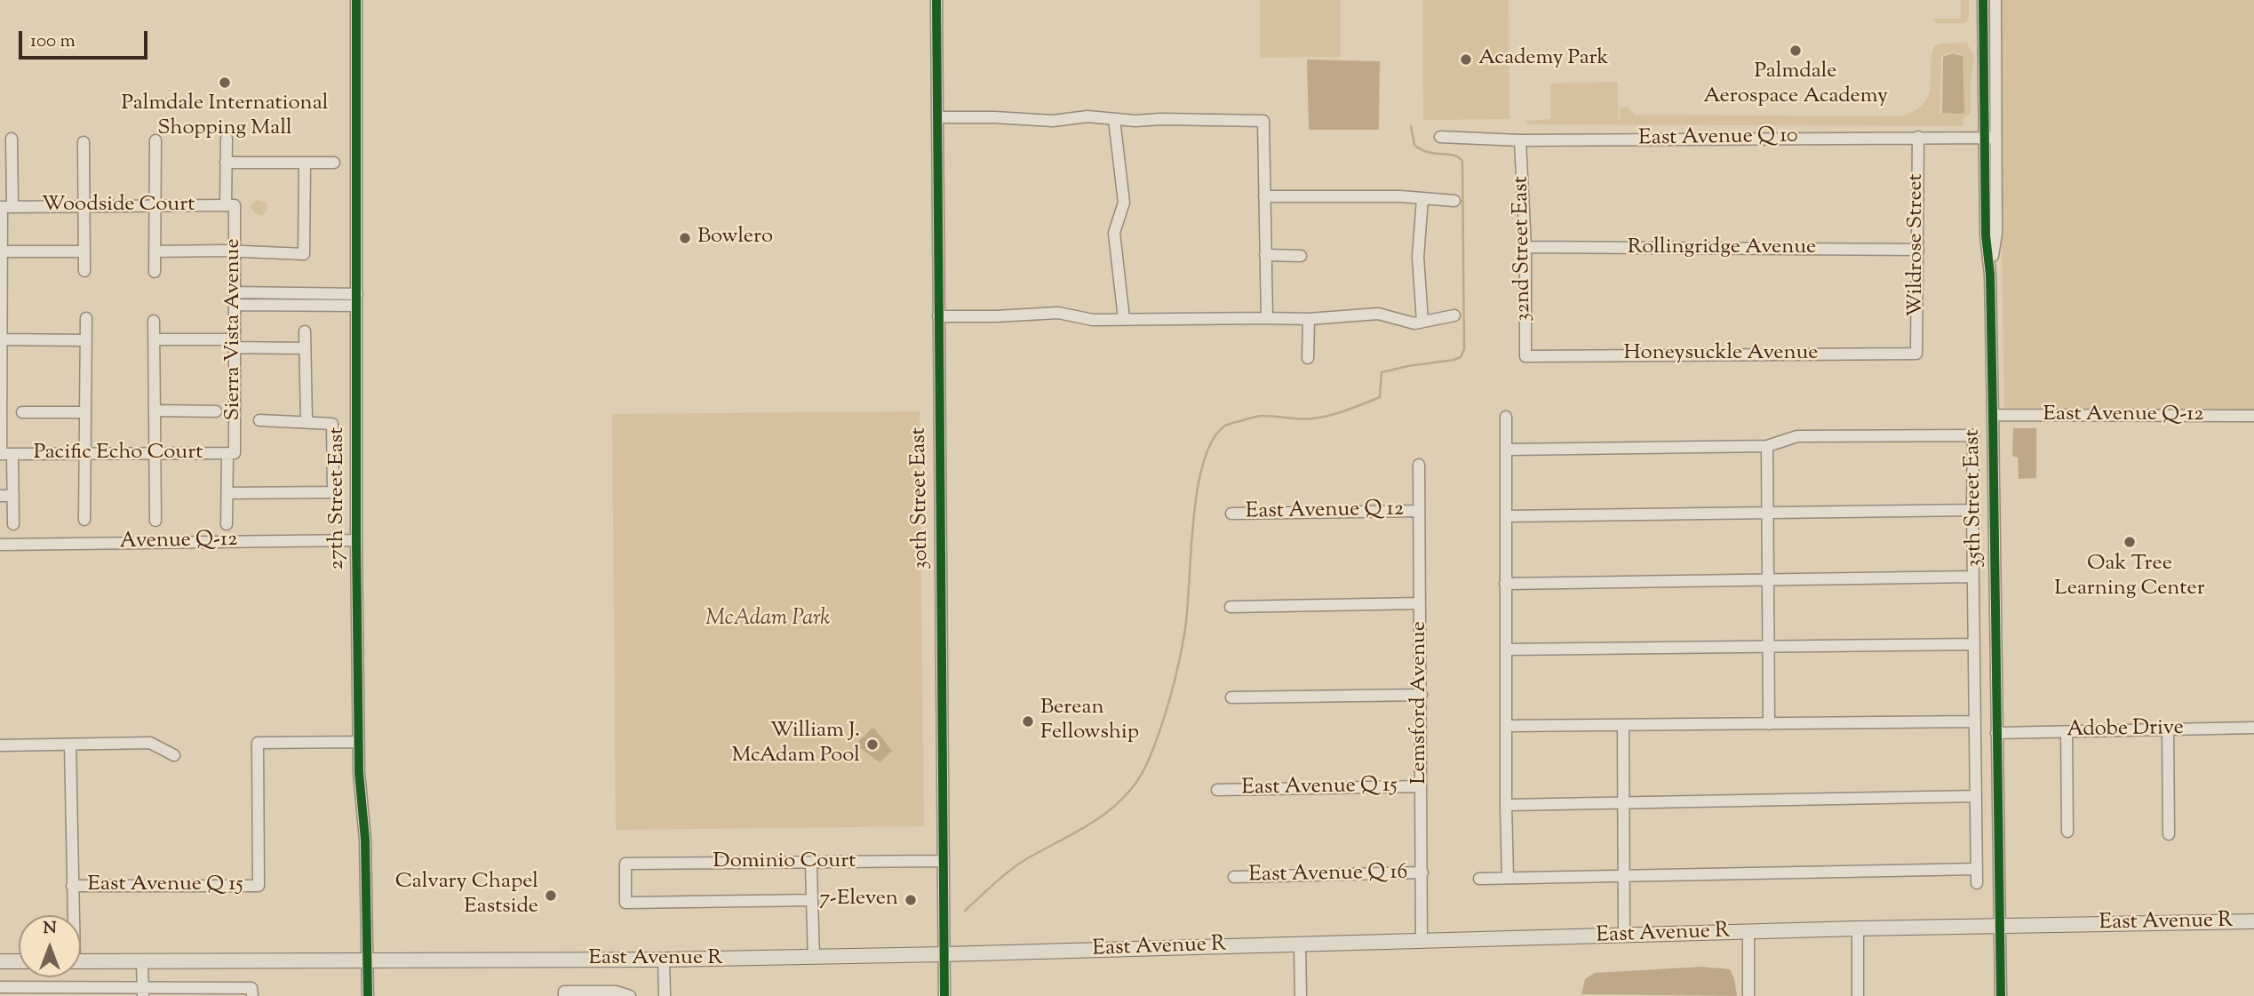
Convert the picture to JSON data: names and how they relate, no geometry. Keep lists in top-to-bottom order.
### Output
{
  "streets": {
    "main road": ["East Avenue R"],
    "street": [
      "East Avenue Q 10",
      "Woodside Court",
      "Wildrose Street",
      "32nd Street East",
      "Rollingridge Avenue",
      "Sierra Vista Avenue",
      "Honeysuckle Avenue",
      "East Avenue Q-12",
      "Pacific Echo Court",
      "27th Street East",
      "30th Street East",
      "35th Street East",
      "East Avenue Q 12",
      "Avenue Q-12",
      "Lemsford Avenue",
      "Adobe Drive",
      "East Avenue Q 15",
      "Dominio Court",
      "East Avenue Q 16"
    ]
  },
  "crossings": [
    ["East Avenue Q 10", "Wildrose Street"],
    ["East Avenue Q 10", "32nd Street East"],
    ["East Avenue Q 10", "35th Street East"],
    ["Woodside Court", "Sierra Vista Avenue"],
    ["Wildrose Street", "Rollingridge Avenue"],
    ["Wildrose Street", "Honeysuckle Avenue"],
    ["32nd Street East", "Rollingridge Avenue"],
    ["32nd Street East", "Honeysuckle Avenue"],
    ["Sierra Vista Avenue", "Pacific Echo Court"],
    ["East Avenue Q-12", "35th Street East"],
    ["27th Street East", "Avenue Q-12"],
    ["27th Street East", "East Avenue Q 15"],
    ["27th Street East", "East Avenue R"],
    ["30th Street East", "Dominio Court"],
    ["30th Street East", "East Avenue R"],
    ["35th Street East", "Adobe Drive"],
    ["35th Street East", "East Avenue R"],
    ["East Avenue Q 12", "Lemsford Avenue"],
    ["Lemsford Avenue", "East Avenue Q 15"],
    ["Lemsford Avenue", "East Avenue Q 16"],
    ["Lemsford Avenue", "East Avenue R"]
  ],
  "parks": ["McAdam Park"],
  "places": [
    "Palmdale Aerospace Academy",
    "Academy Park",
    "Palmdale International Shopping Mall",
    "Bowlero",
    "Oak Tree Learning Center",
    "Berean Fellowship",
    "William J. McAdam Pool",
    "Calvary Chapel Eastside",
    "7-Eleven"
  ],
  "scale_bar": "100 m",
  "north": "top"
}
